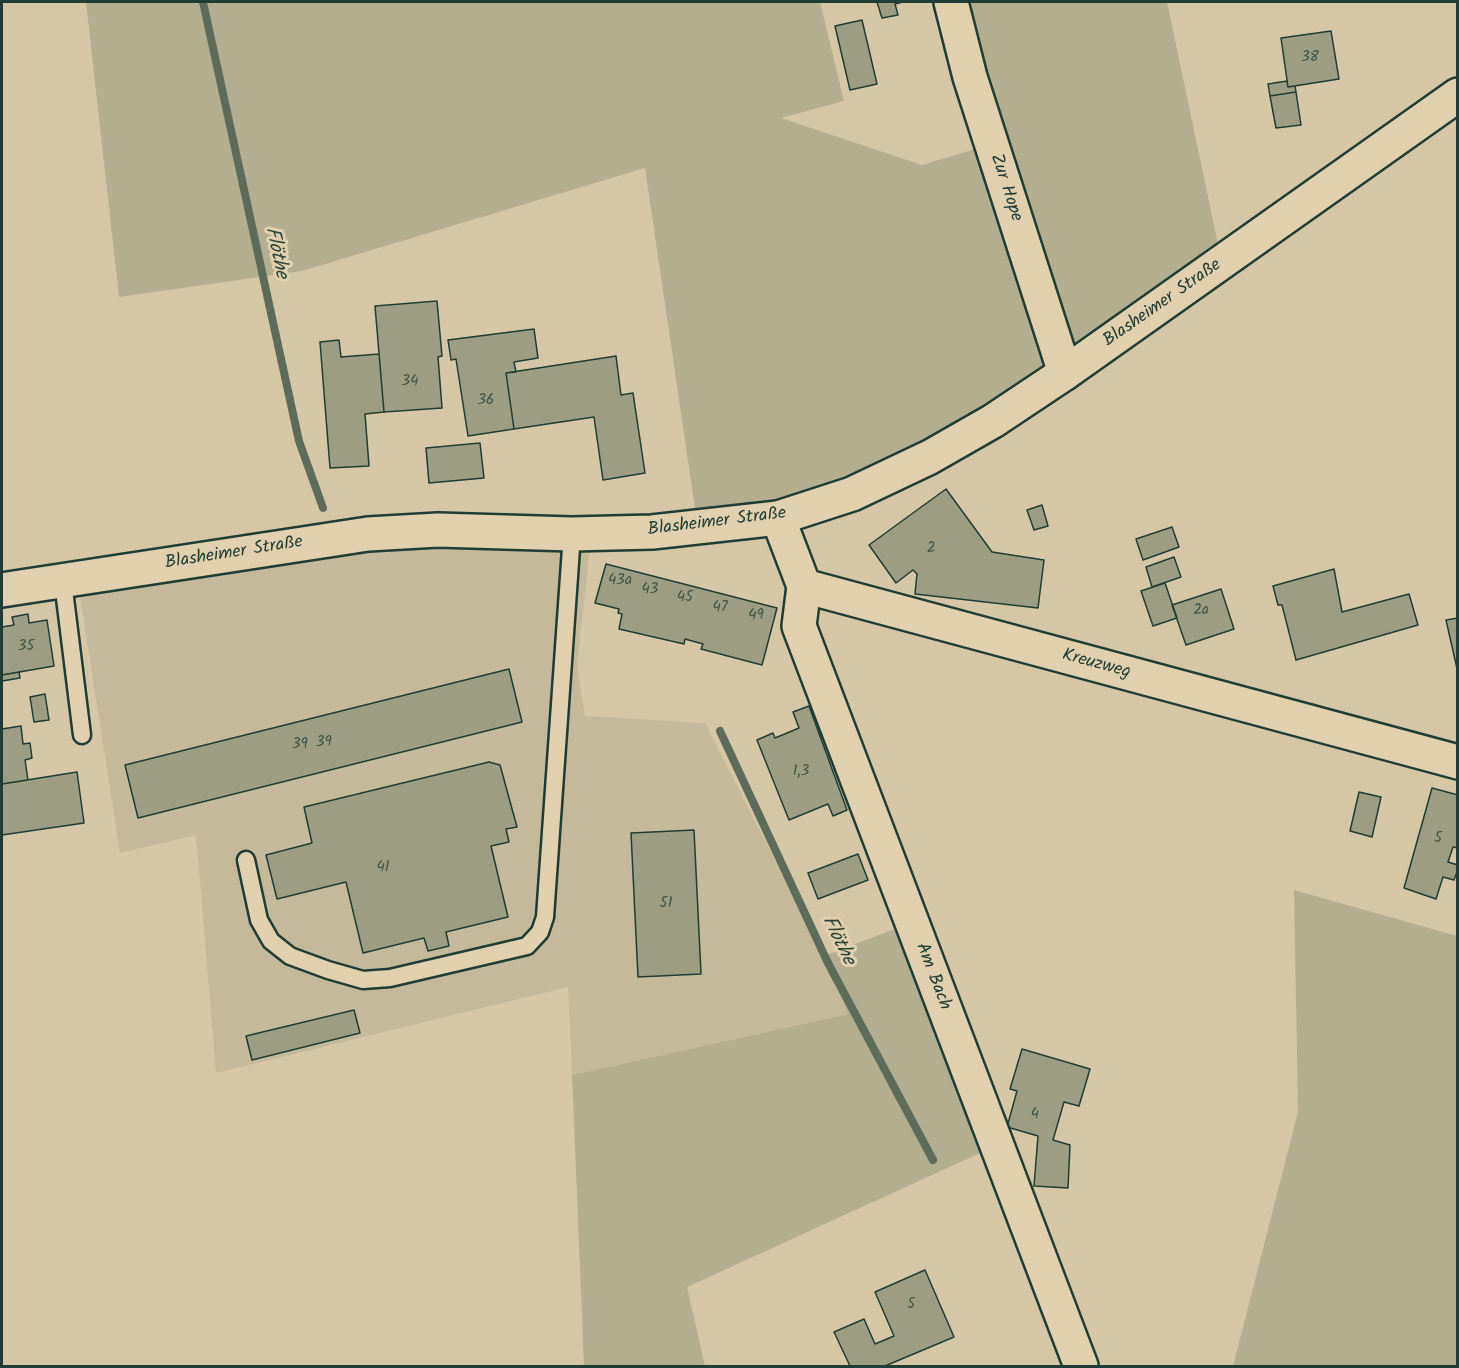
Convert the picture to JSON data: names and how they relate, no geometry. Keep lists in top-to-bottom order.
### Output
{
  "streets": {
    "street": [
      "Zur Hope",
      "Blasheimer Straße",
      "Kreuzweg",
      "Am Bach"
    ]
  },
  "crossings": [
    ["Zur Hope", "Blasheimer Straße"],
    ["Kreuzweg", "Am Bach"]
  ],
  "water": ["Flöthe"],
  "house_numbers": [
    "38",
    "34",
    "36",
    "2",
    "43a",
    "43",
    "45",
    "47",
    "2a",
    "49",
    "35",
    "39",
    "39",
    "1,3",
    "5",
    "41",
    "51",
    "4",
    "5"
  ]
}
